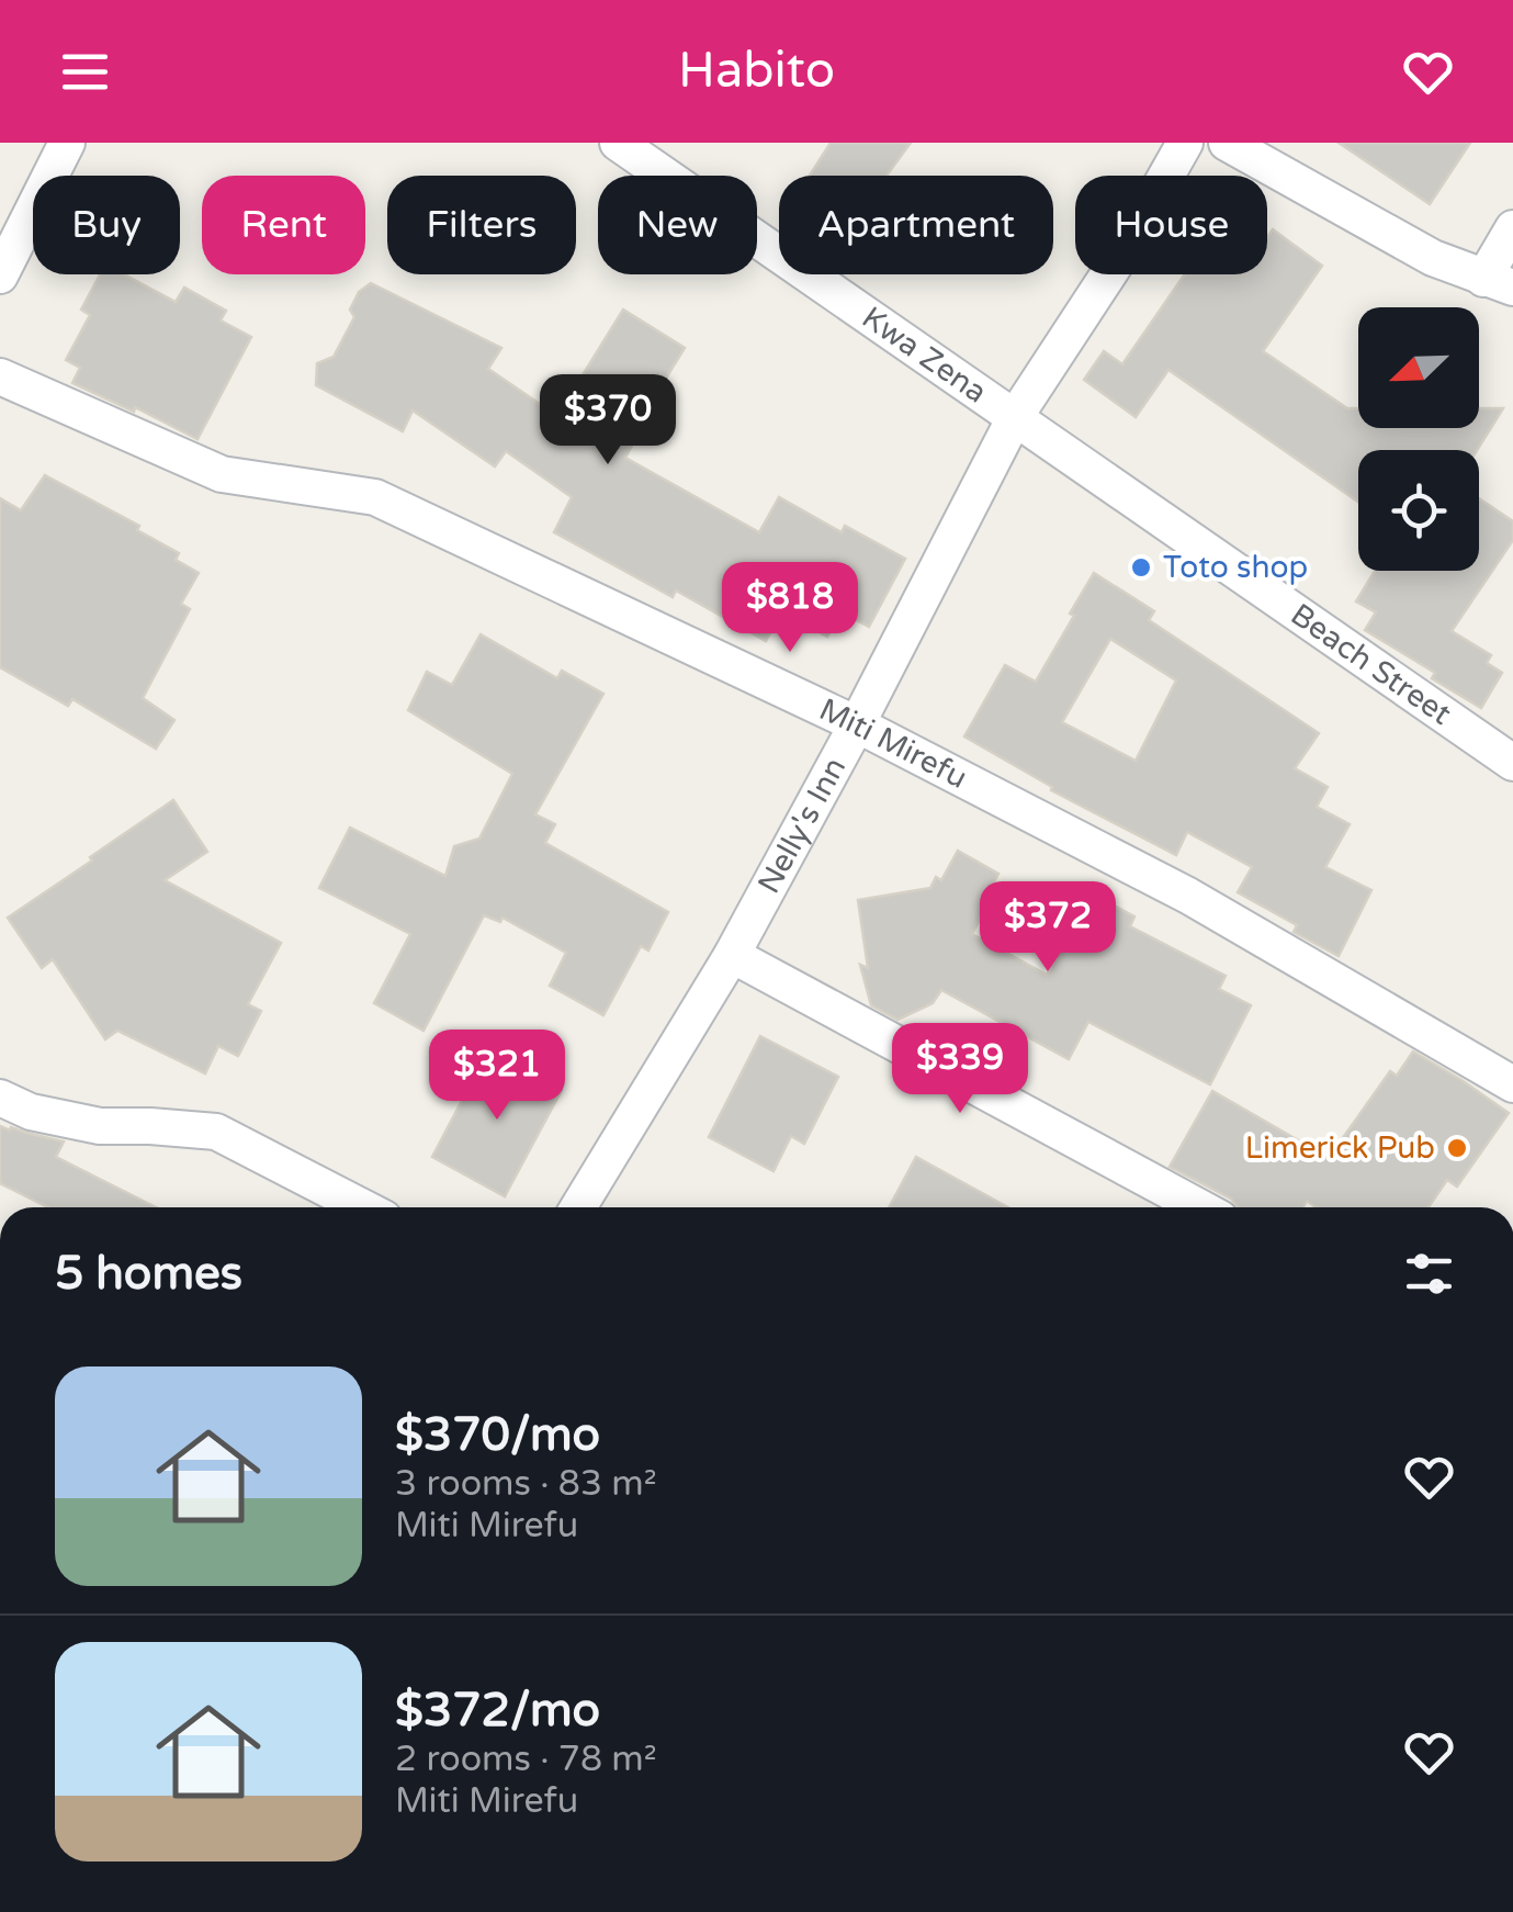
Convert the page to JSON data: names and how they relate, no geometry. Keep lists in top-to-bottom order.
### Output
{
  "streets": {
    "street": [
      "Kwa Zena",
      "Beach Street",
      "Miti Mirefu",
      "Nelly's Inn"
    ]
  },
  "crossings": [
    ["Kwa Zena", "Beach Street"],
    ["Kwa Zena", "Nelly's Inn"],
    ["Beach Street", "Nelly's Inn"],
    ["Miti Mirefu", "Nelly's Inn"]
  ],
  "places": ["Toto shop", "Limerick Pub"],
  "north": "bottom left",
  "page": {
    "header": "Habito",
    "chip": [
      "Buy",
      "Rent",
      "Filters",
      "New",
      "Apartment",
      "House"
    ],
    "price": [
      "$370",
      "$818",
      "$372",
      "$339",
      "$321"
    ],
    "heading": "5 homes",
    "list": [
      {
        "name": "$370/mo",
        "note": "3 rooms · 83 m² · Miti Mirefu"
      },
      {
        "name": "$372/mo",
        "note": "2 rooms · 78 m² · Miti Mirefu"
      }
    ]
  }
}
